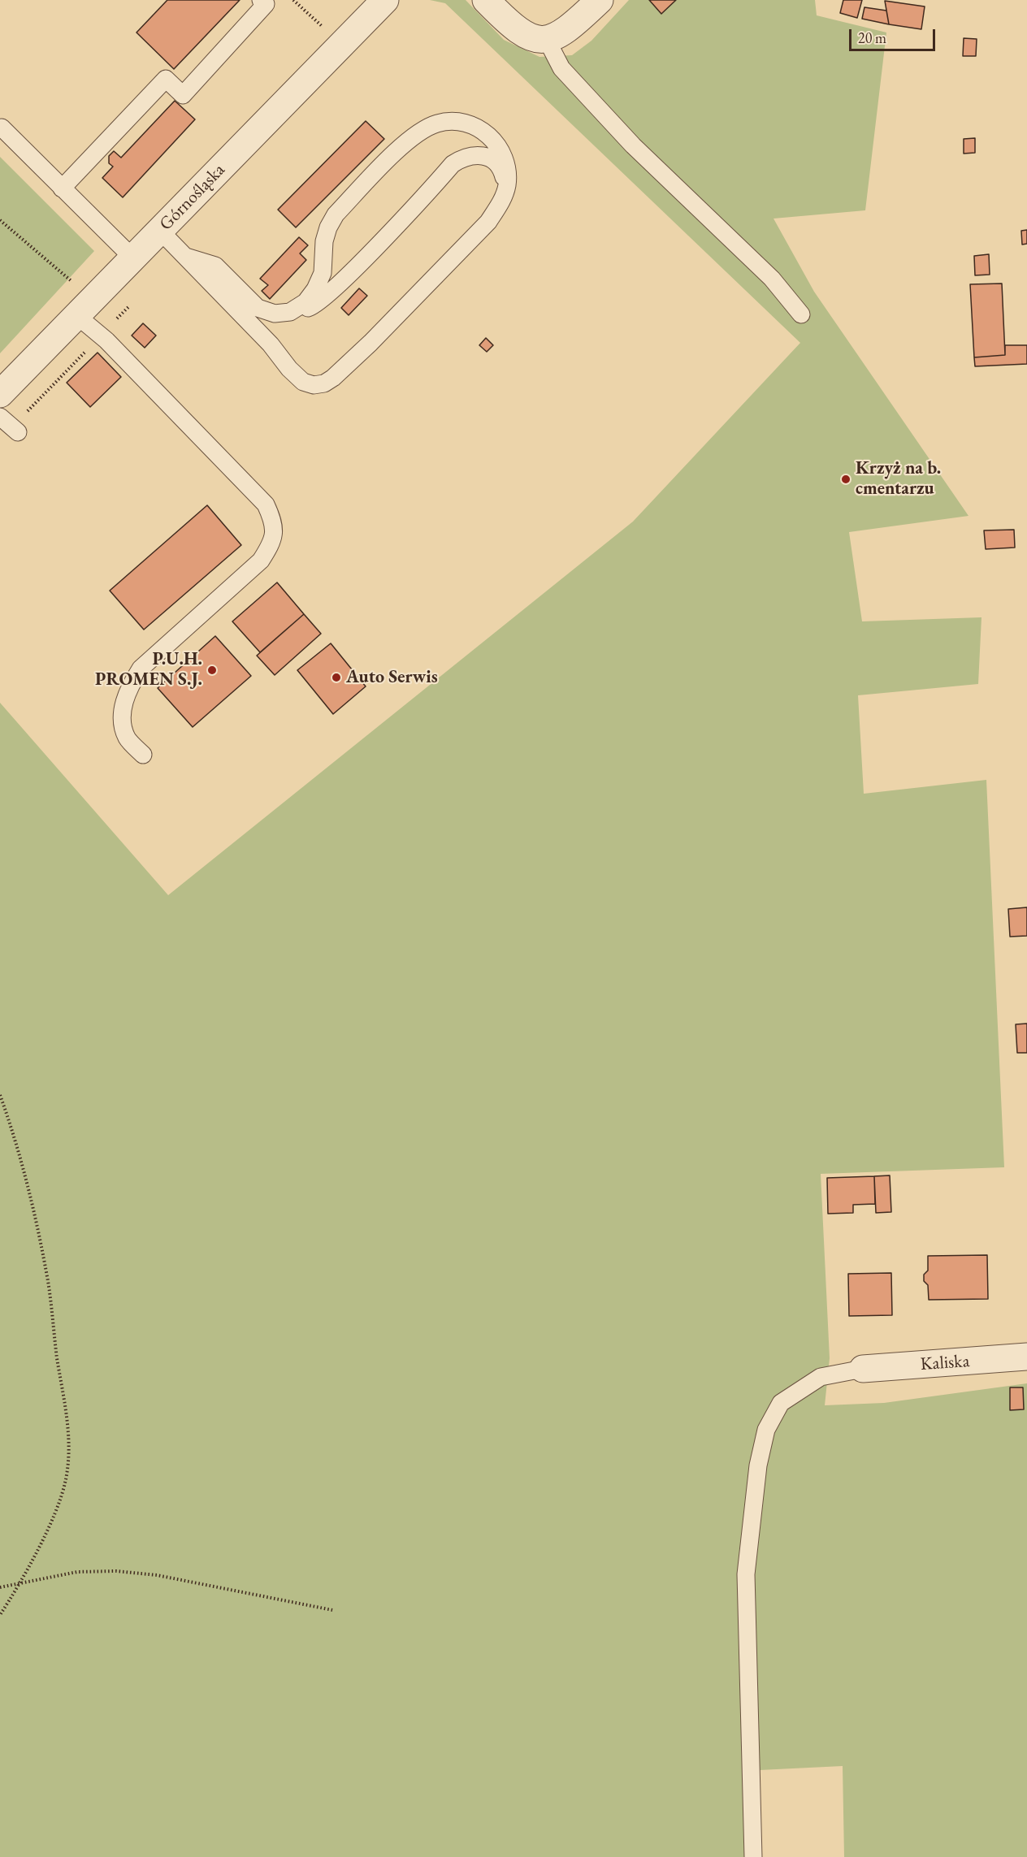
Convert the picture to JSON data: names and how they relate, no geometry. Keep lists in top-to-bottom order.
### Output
{
  "streets": {
    "street": ["Górnośląska", "Kaliska"]
  },
  "places": ["Krzyż na b. cmentarzu", "P.U.H. PROMEN S.J.", "Auto Serwis"],
  "scale_bar": "20 m"
}
